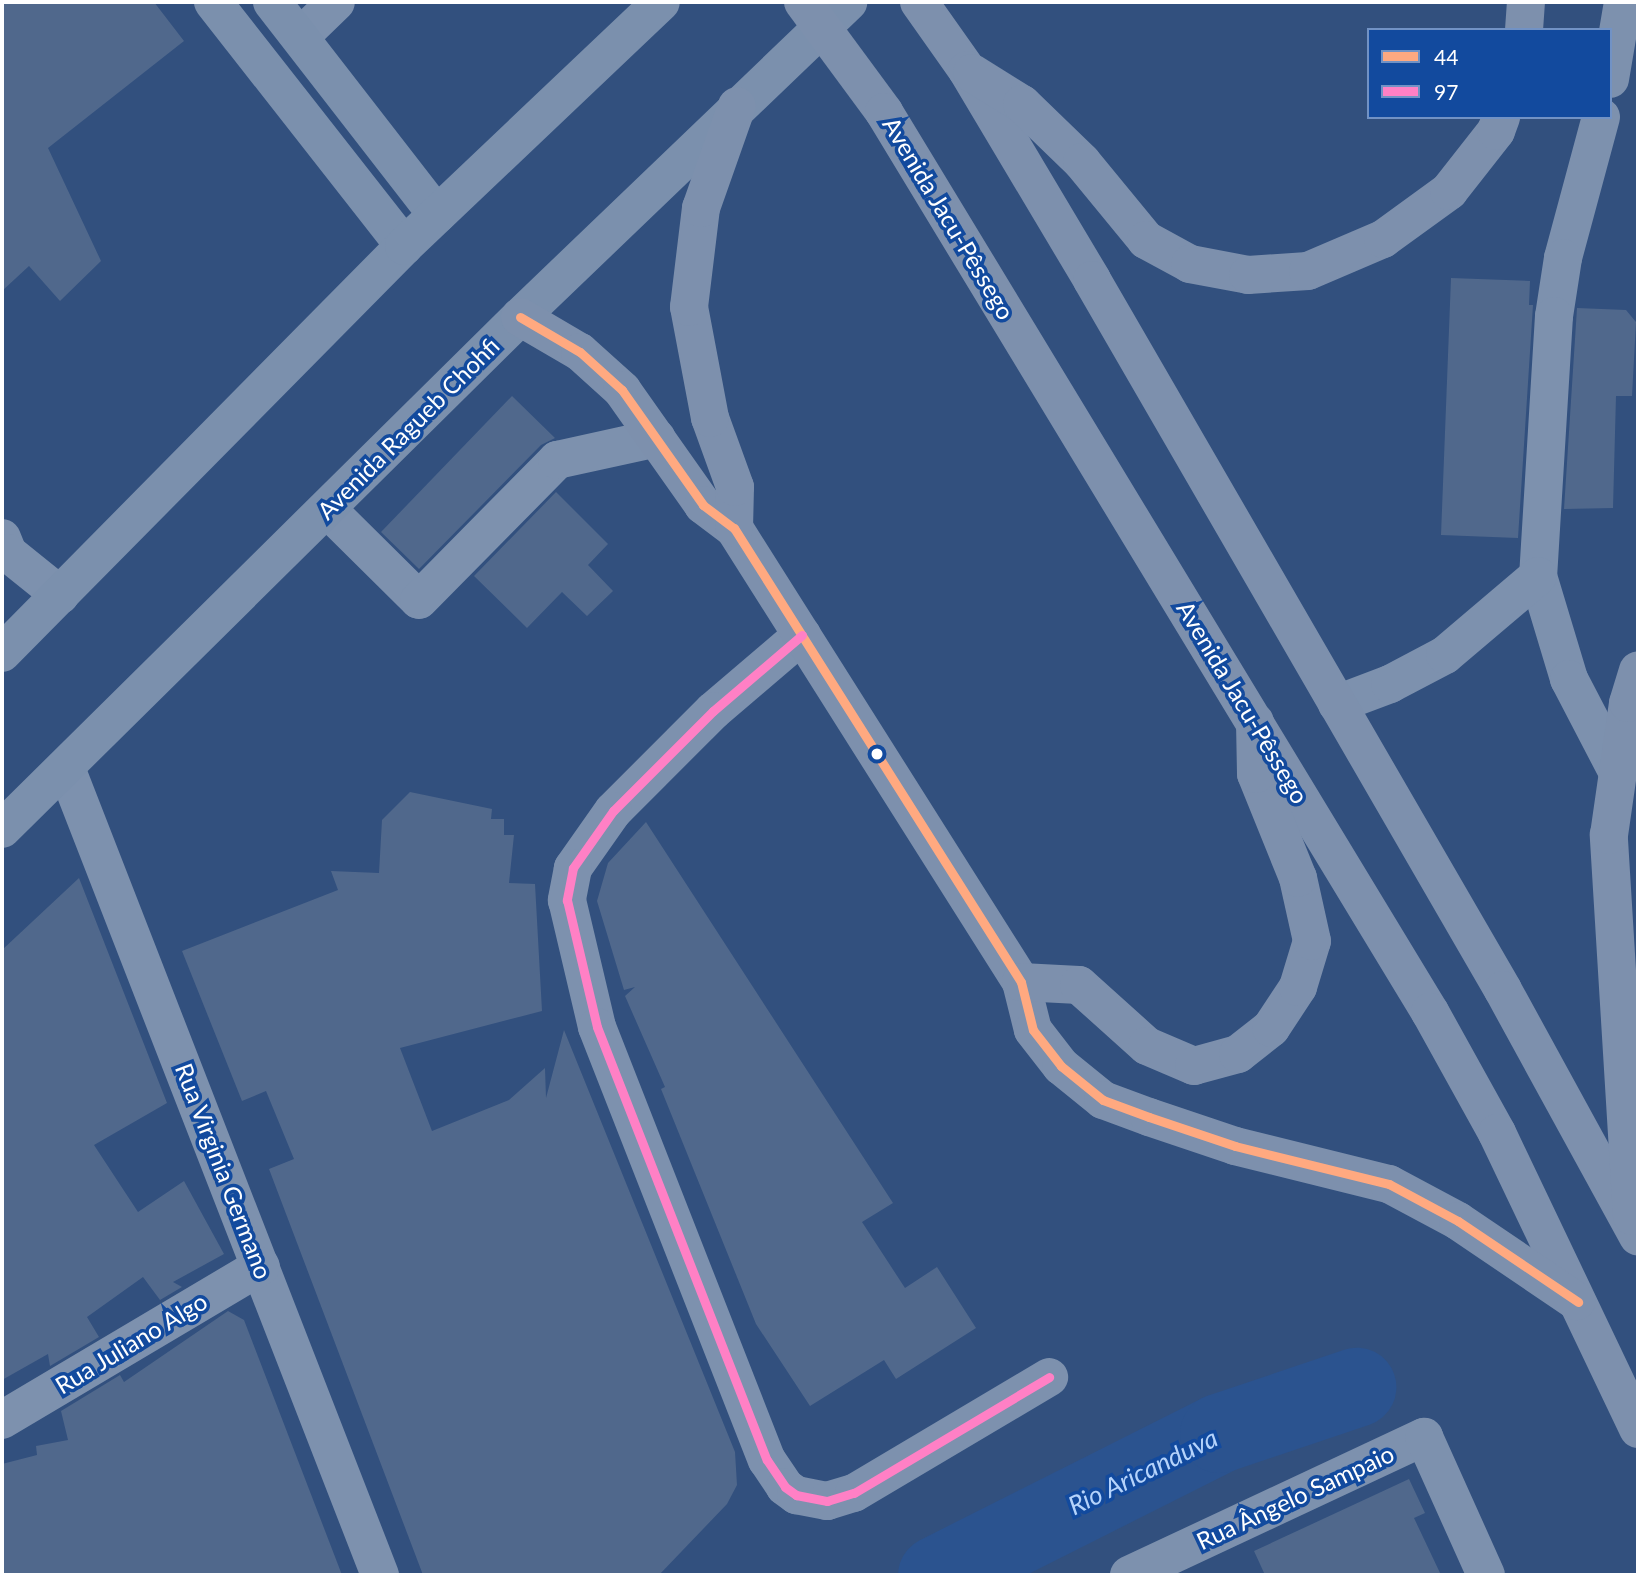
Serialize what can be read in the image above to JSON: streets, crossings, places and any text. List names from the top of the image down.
{
  "streets": {
    "highway": ["Avenida Jacu-Pêssego"],
    "main road": ["Avenida Ragueb Chohfi"],
    "street": ["Rua Virginia Germano", "Rua Juliano Algo", "Rua Ângelo Sampaio"]
  },
  "crossings": [
    ["Avenida Ragueb Chohfi", "Rua Virginia Germano"],
    ["Rua Virginia Germano", "Rua Juliano Algo"]
  ],
  "water": ["Rio Aricanduva"],
  "lines": ["transit line 44", "transit line 97"],
  "legend": ["44", "97"]
}
